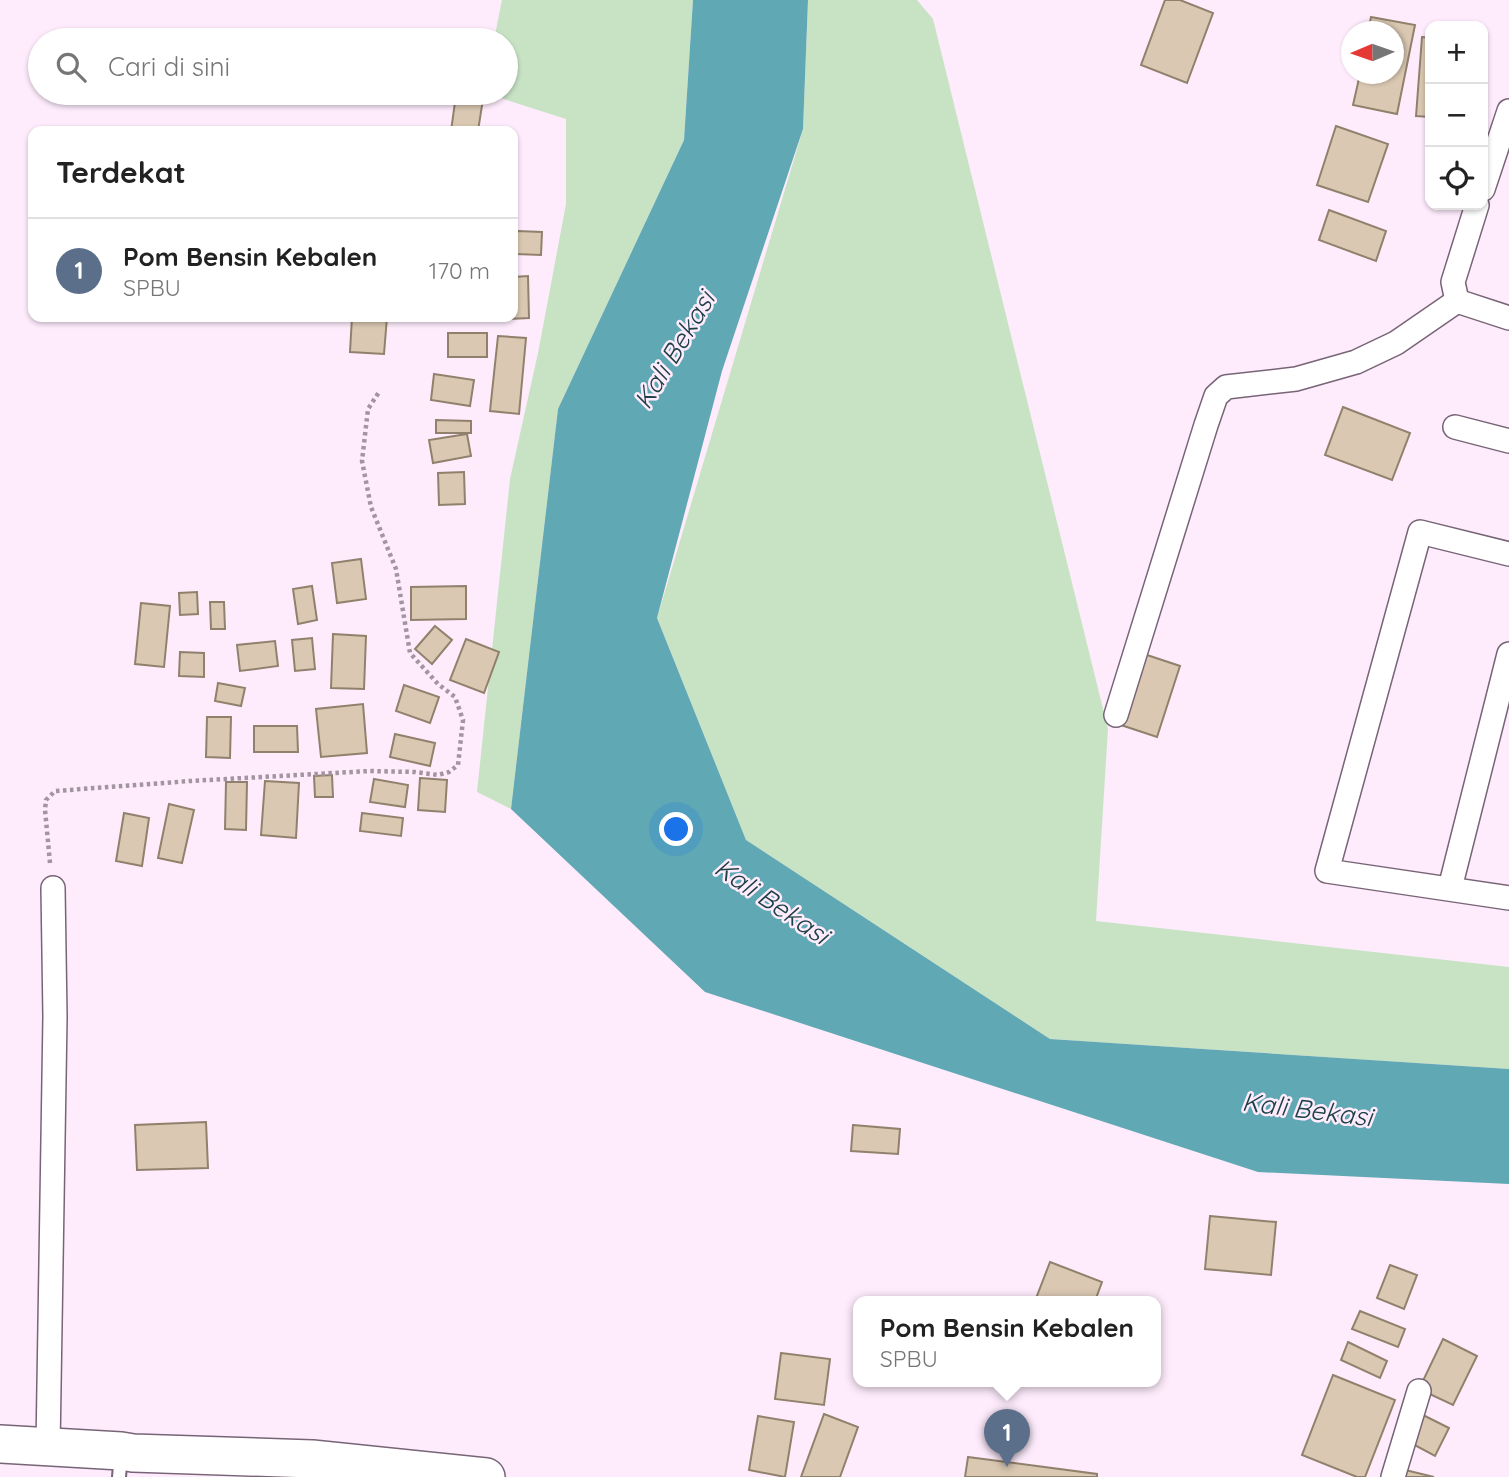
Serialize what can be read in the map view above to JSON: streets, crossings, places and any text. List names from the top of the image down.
{
  "water": ["Kali Bekasi"],
  "north": "left",
  "page": {
    "map_buttons": ["+", "−"],
    "search": "Cari di sini",
    "heading": "Terdekat",
    "list": [
      {
        "mark": "1",
        "name": "Pom Bensin Kebalen",
        "note": "SPBU",
        "value": "170 m"
      }
    ],
    "popup": ["Pom Bensin Kebalen", "SPBU"],
    "pins": "1"
  }
}
